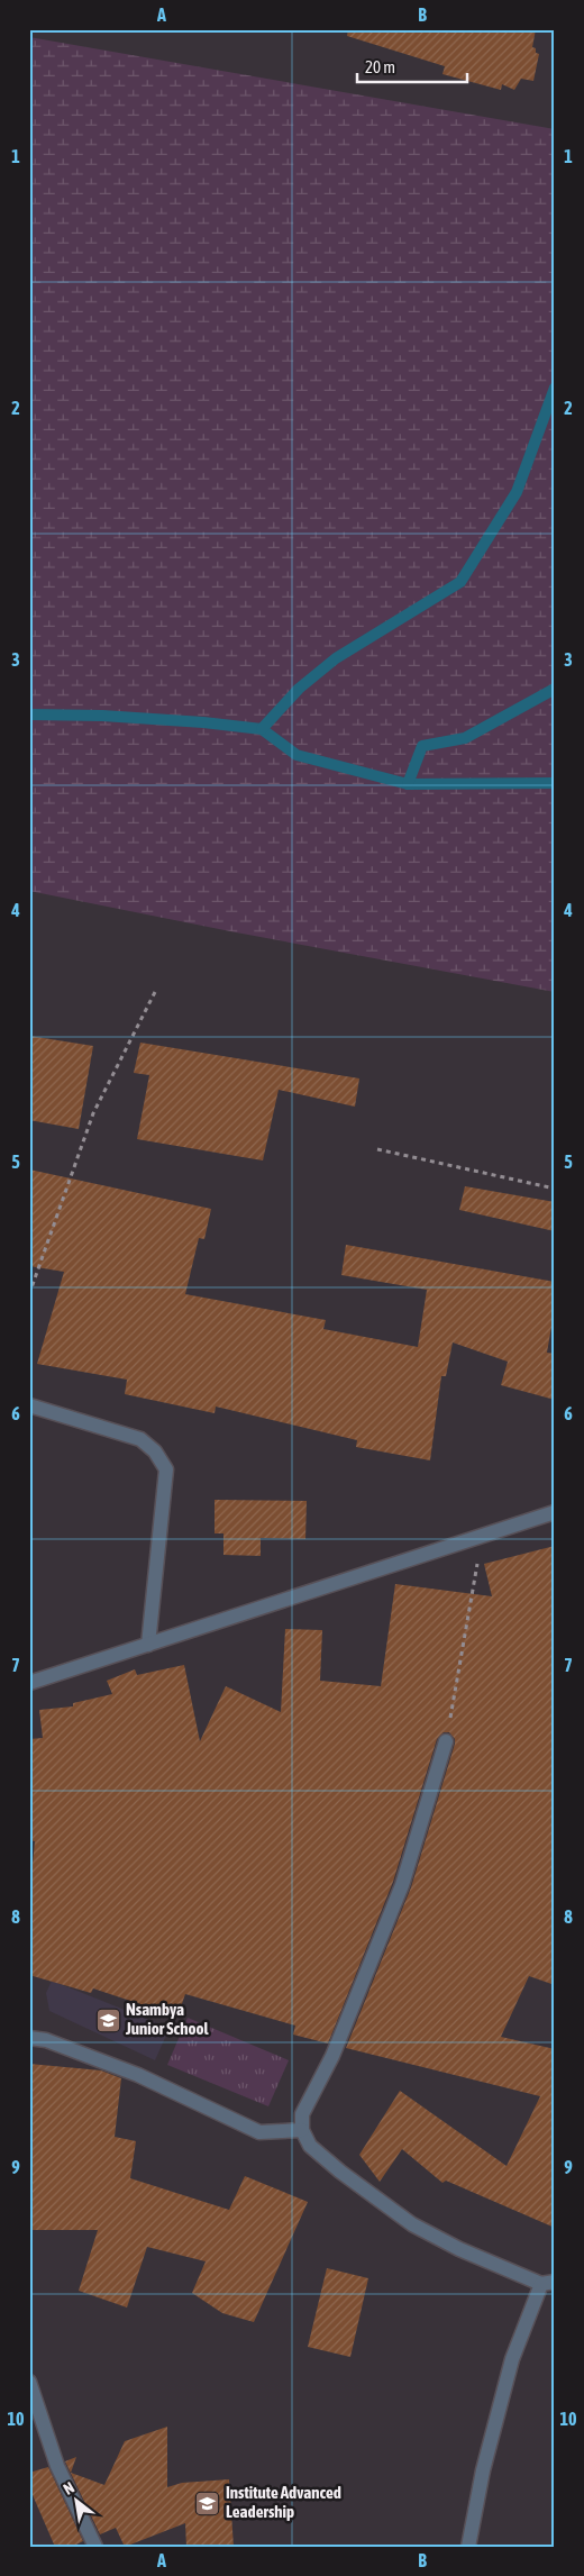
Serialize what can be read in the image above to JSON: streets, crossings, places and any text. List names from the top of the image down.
{
  "places": {
    "school or university": ["Nsambya Junior School", "Institute Advanced Leadership"]
  },
  "scale_bar": "20 m",
  "north": "top left",
  "grid": {
    "columns": ["A", "B"],
    "rows": [
      "1",
      "2",
      "3",
      "4",
      "5",
      "6",
      "7",
      "8",
      "9",
      "10"
    ]
  }
}
